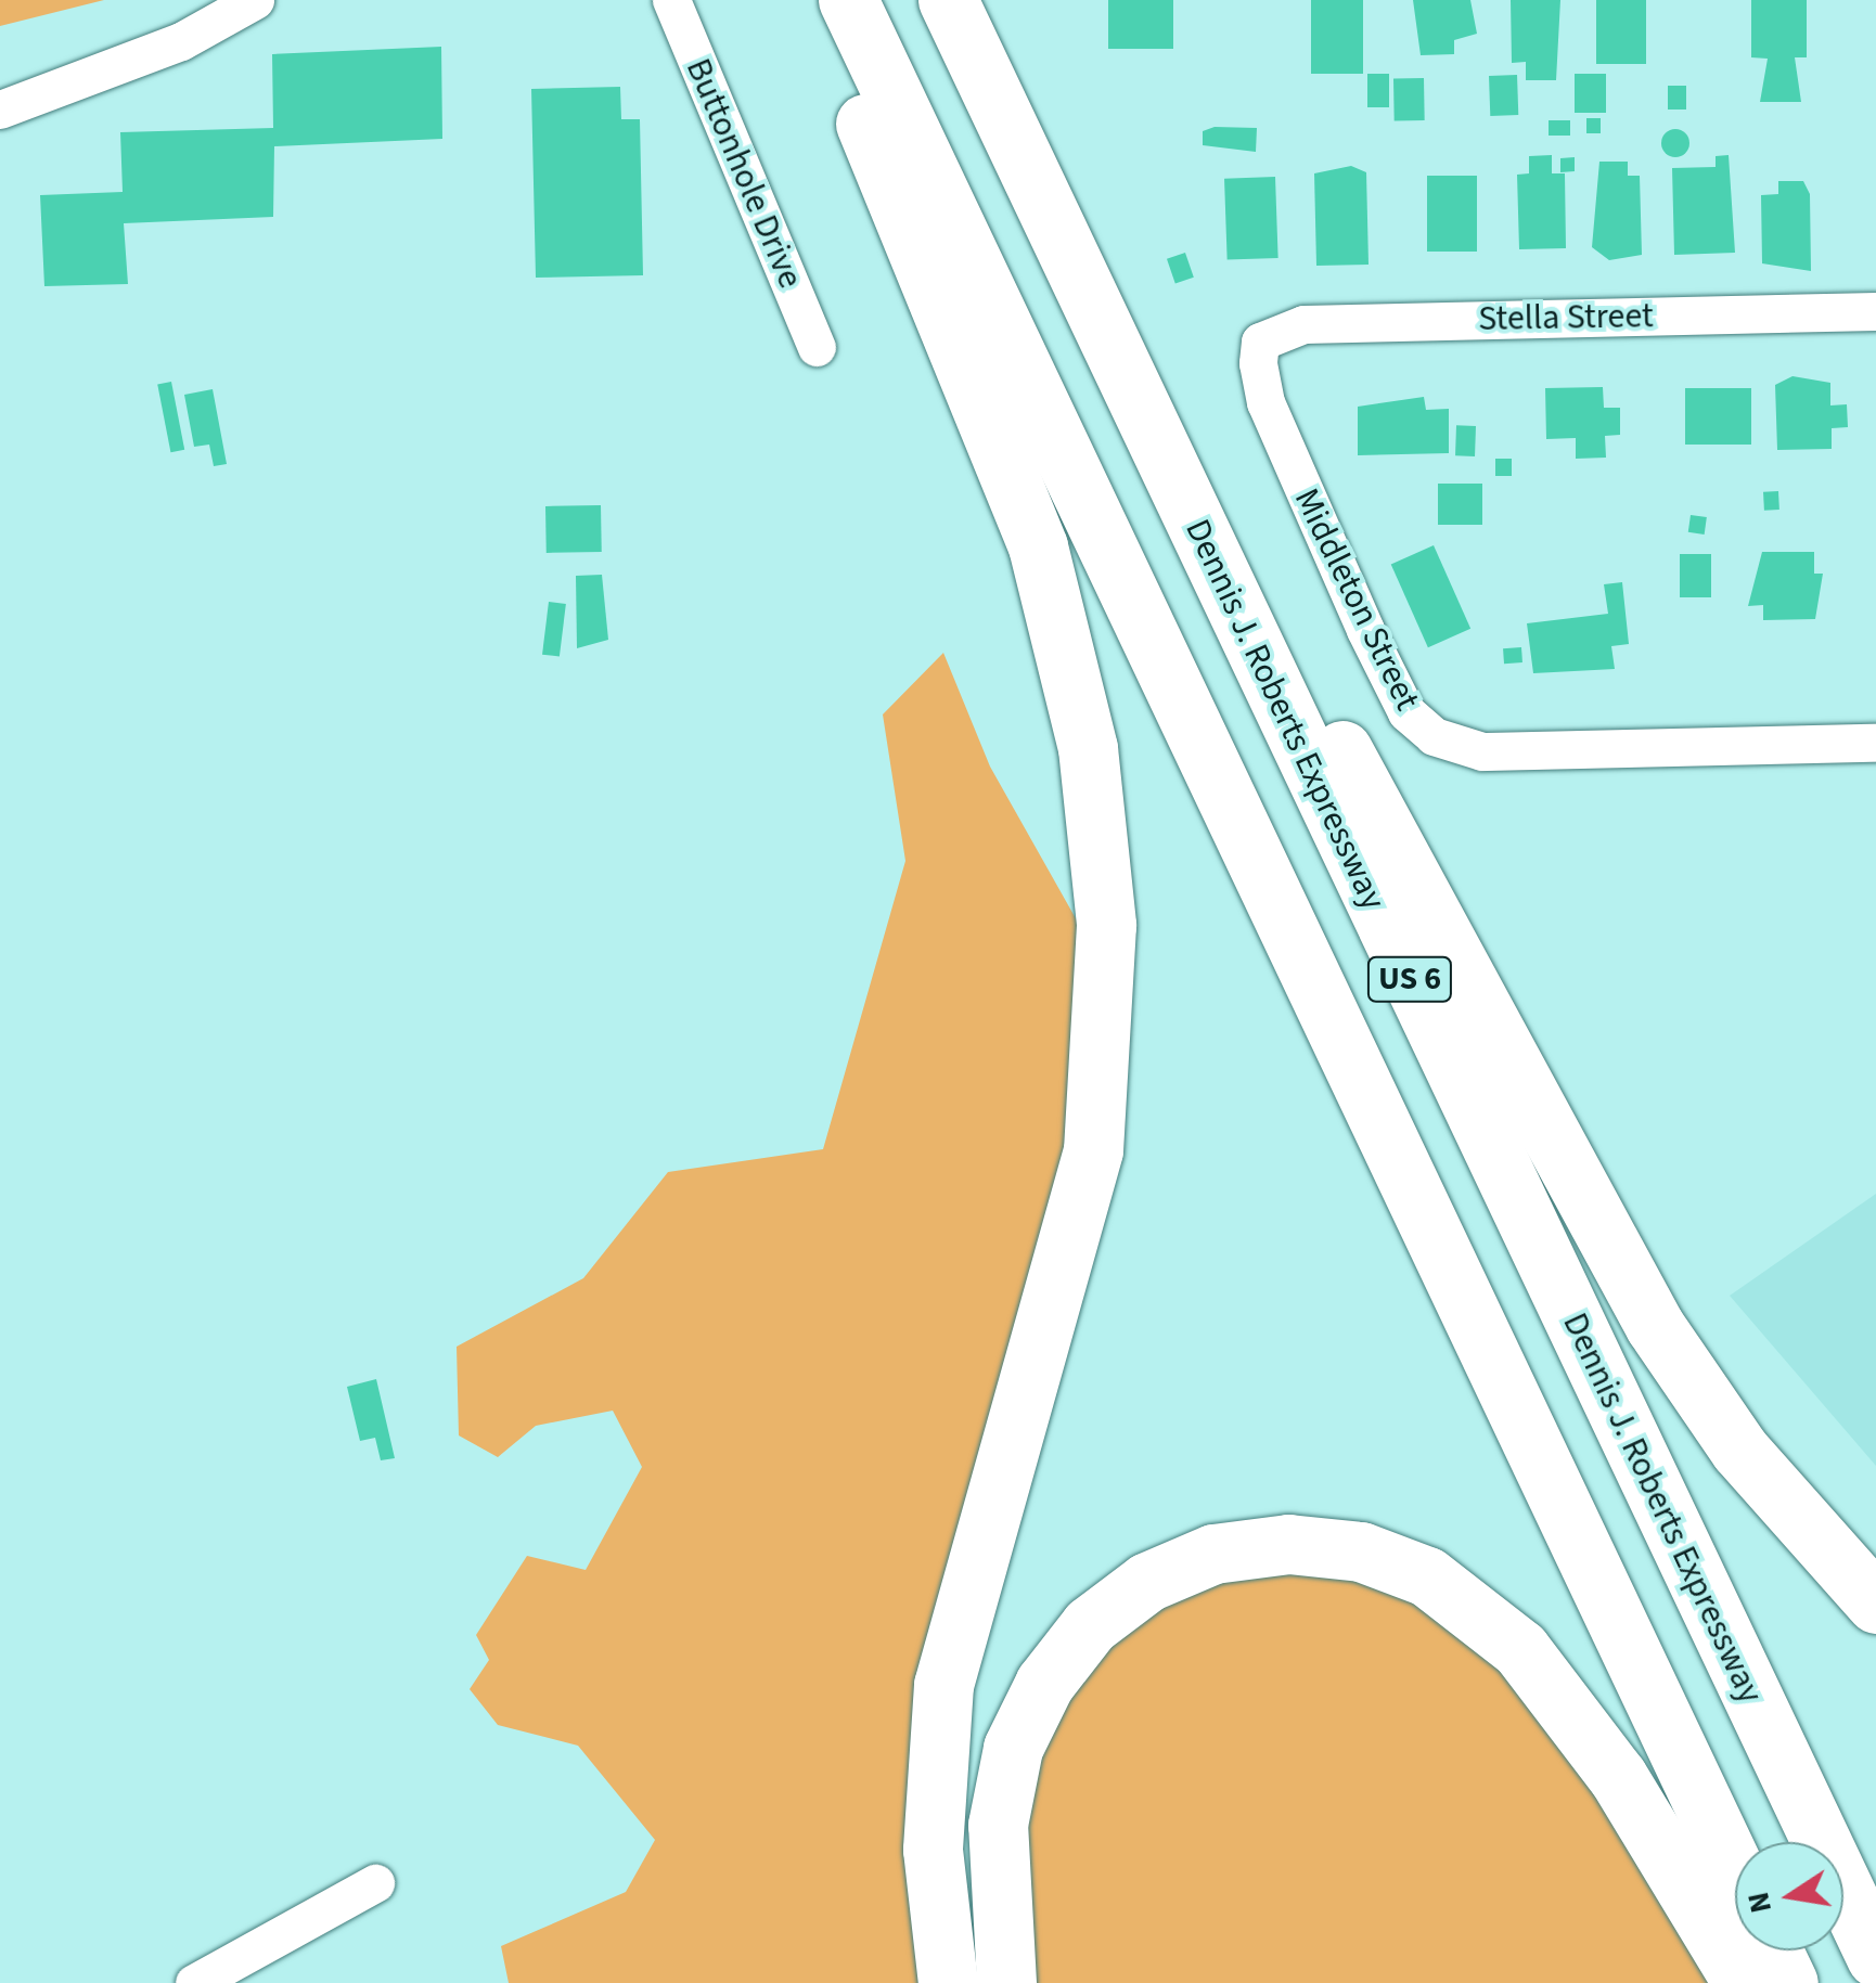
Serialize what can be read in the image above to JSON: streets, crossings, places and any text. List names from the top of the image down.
{
  "streets": {
    "highway": ["Dennis J. Roberts Expressway", "US 6"],
    "street": ["Buttonhole Drive", "Stella Street", "Middleton Street"]
  },
  "crossings": [
    ["Stella Street", "Middleton Street"]
  ],
  "north": "left"
}
